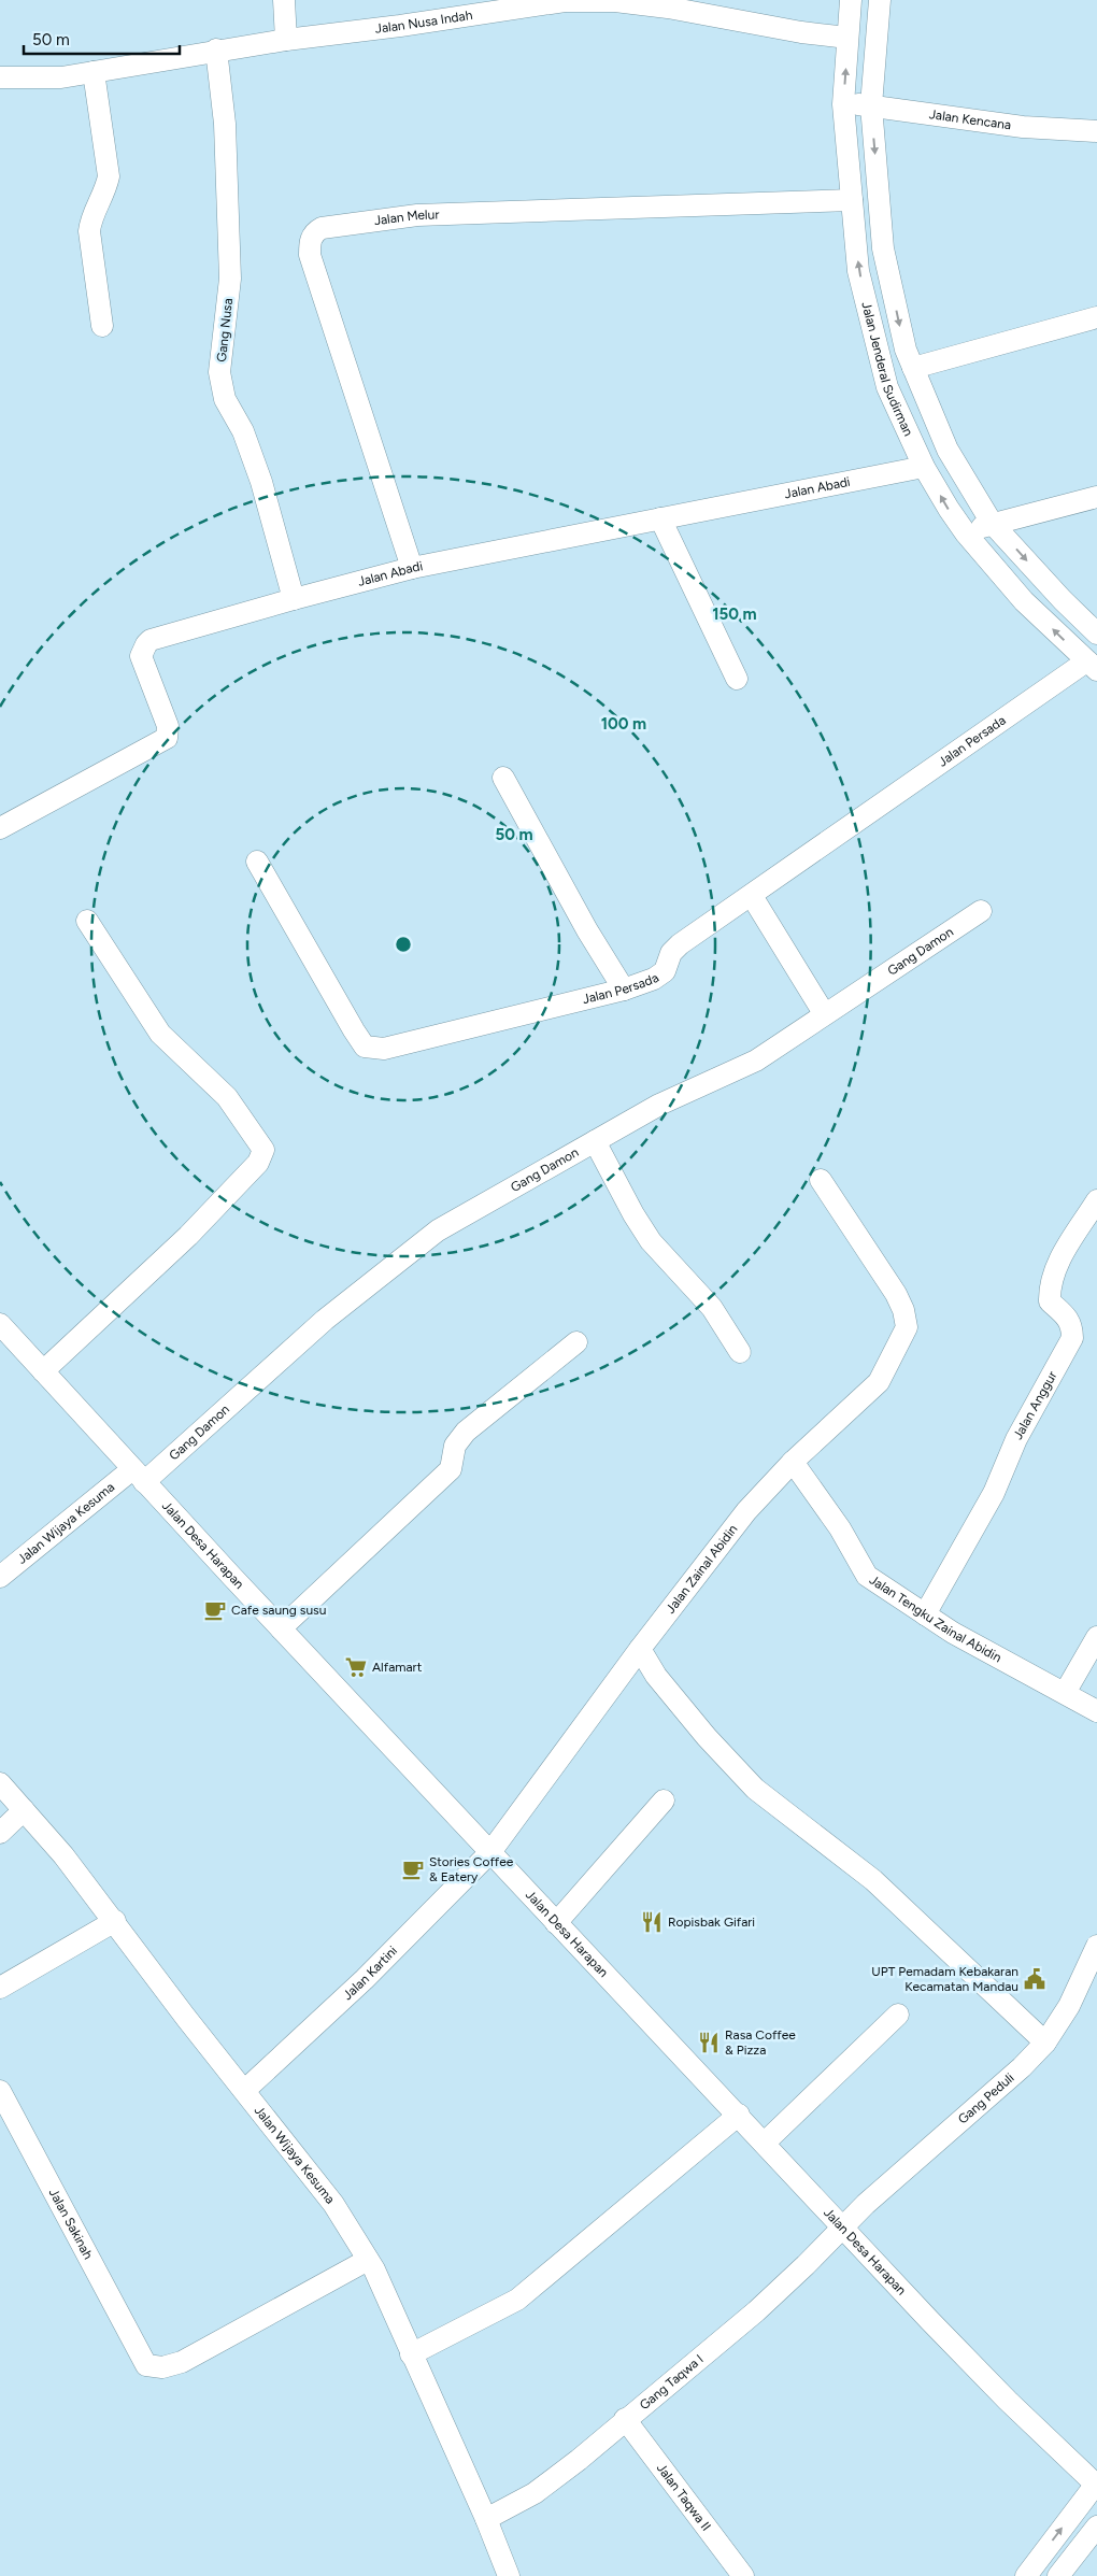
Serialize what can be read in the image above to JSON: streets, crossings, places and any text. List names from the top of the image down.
{
  "streets": {
    "street": [
      "Jalan Nusa Indah",
      "Jalan Kencana",
      "Jalan Melur",
      "Gang Nusa",
      "Jalan Jenderal Sudirman",
      "Jalan Abadi",
      "Jalan Persada",
      "Gang Damon",
      "Jalan Anggur",
      "Jalan Wijaya Kesuma",
      "Jalan Desa Harapan",
      "Jalan Zainal Abidin",
      "Jalan Tengku Zainal Abidin",
      "Jalan Kartini",
      "Gang Peduli",
      "Jalan Sakinah",
      "Gang Taqwa I",
      "Jalan Taqwa II"
    ]
  },
  "crossings": [
    ["Jalan Nusa Indah", "Gang Nusa"],
    ["Jalan Nusa Indah", "Jalan Jenderal Sudirman"],
    ["Jalan Kencana", "Jalan Jenderal Sudirman"],
    ["Jalan Melur", "Jalan Jenderal Sudirman"],
    ["Jalan Melur", "Jalan Abadi"],
    ["Gang Nusa", "Jalan Abadi"],
    ["Jalan Jenderal Sudirman", "Jalan Abadi"],
    ["Jalan Jenderal Sudirman", "Jalan Persada"],
    ["Gang Damon", "Jalan Wijaya Kesuma"],
    ["Gang Damon", "Jalan Desa Harapan"],
    ["Jalan Anggur", "Jalan Tengku Zainal Abidin"],
    ["Jalan Wijaya Kesuma", "Jalan Desa Harapan"],
    ["Jalan Wijaya Kesuma", "Jalan Kartini"],
    ["Jalan Wijaya Kesuma", "Jalan Sakinah"],
    ["Jalan Wijaya Kesuma", "Gang Taqwa I"],
    ["Jalan Desa Harapan", "Jalan Zainal Abidin"],
    ["Jalan Desa Harapan", "Jalan Kartini"],
    ["Jalan Desa Harapan", "Gang Peduli"],
    ["Jalan Desa Harapan", "Gang Taqwa I"],
    ["Jalan Zainal Abidin", "Jalan Tengku Zainal Abidin"],
    ["Jalan Zainal Abidin", "Jalan Kartini"],
    ["Gang Peduli", "Gang Taqwa I"],
    ["Gang Taqwa I", "Jalan Taqwa II"]
  ],
  "places": {
    "cafe": ["Cafe saung susu", "Stories Coffee & Eatery"],
    "supermarket": ["Alfamart"],
    "restaurant": ["Ropisbak Gifari", "Rasa Coffee & Pizza"],
    "public building": ["UPT Pemadam Kebakaran Kecamatan Mandau"]
  },
  "scale_bar": "50 m",
  "rings": ["150 m", "100 m", "50 m"]
}
